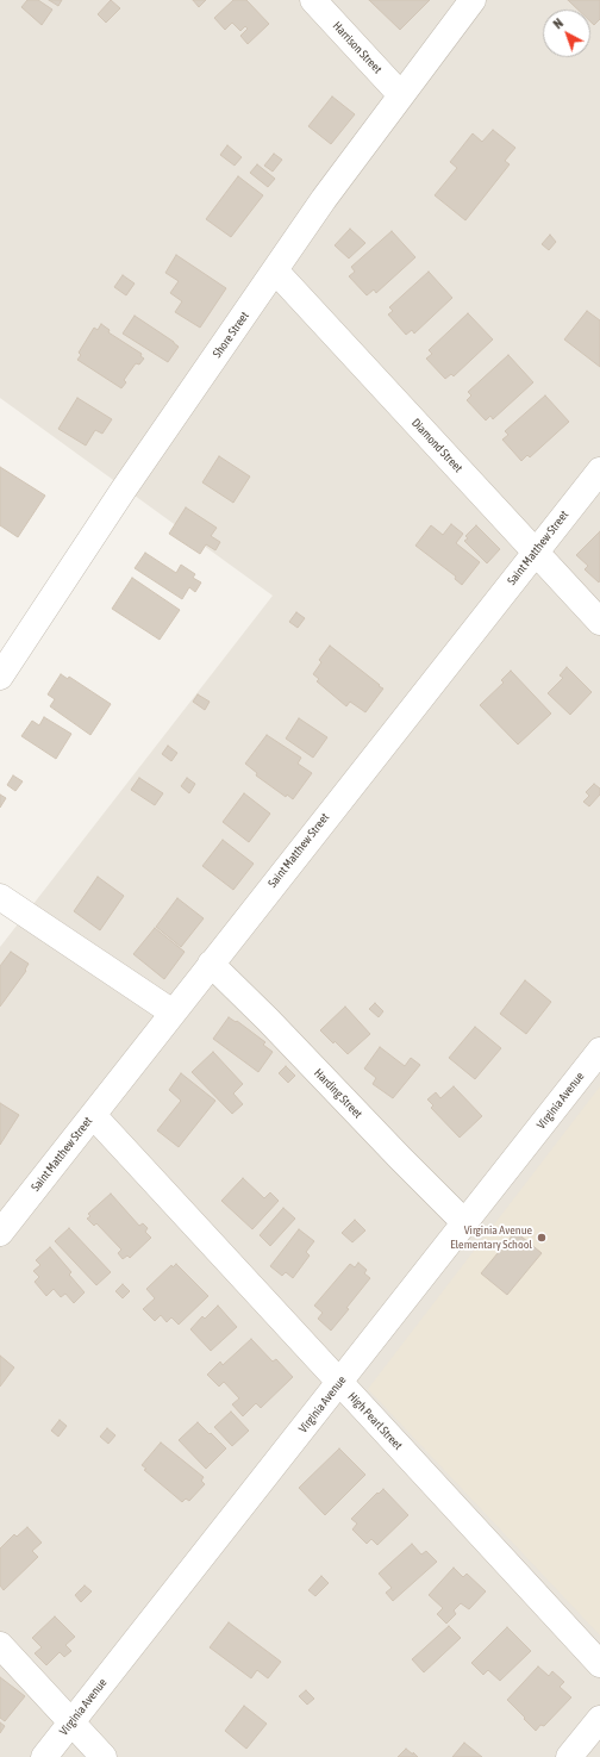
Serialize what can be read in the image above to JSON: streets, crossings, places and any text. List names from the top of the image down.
{
  "streets": {
    "street": [
      "Harrison Street",
      "Shore Street",
      "Diamond Street",
      "Saint Matthew Street",
      "Harding Street",
      "Virginia Avenue",
      "High Pearl Street"
    ]
  },
  "crossings": [
    ["Harrison Street", "Shore Street"],
    ["Shore Street", "Diamond Street"],
    ["Diamond Street", "Saint Matthew Street"],
    ["Saint Matthew Street", "Harding Street"],
    ["Saint Matthew Street", "High Pearl Street"],
    ["Harding Street", "Virginia Avenue"],
    ["Virginia Avenue", "High Pearl Street"]
  ],
  "places": ["Virginia Avenue Elementary School"],
  "north": "top left"
}
